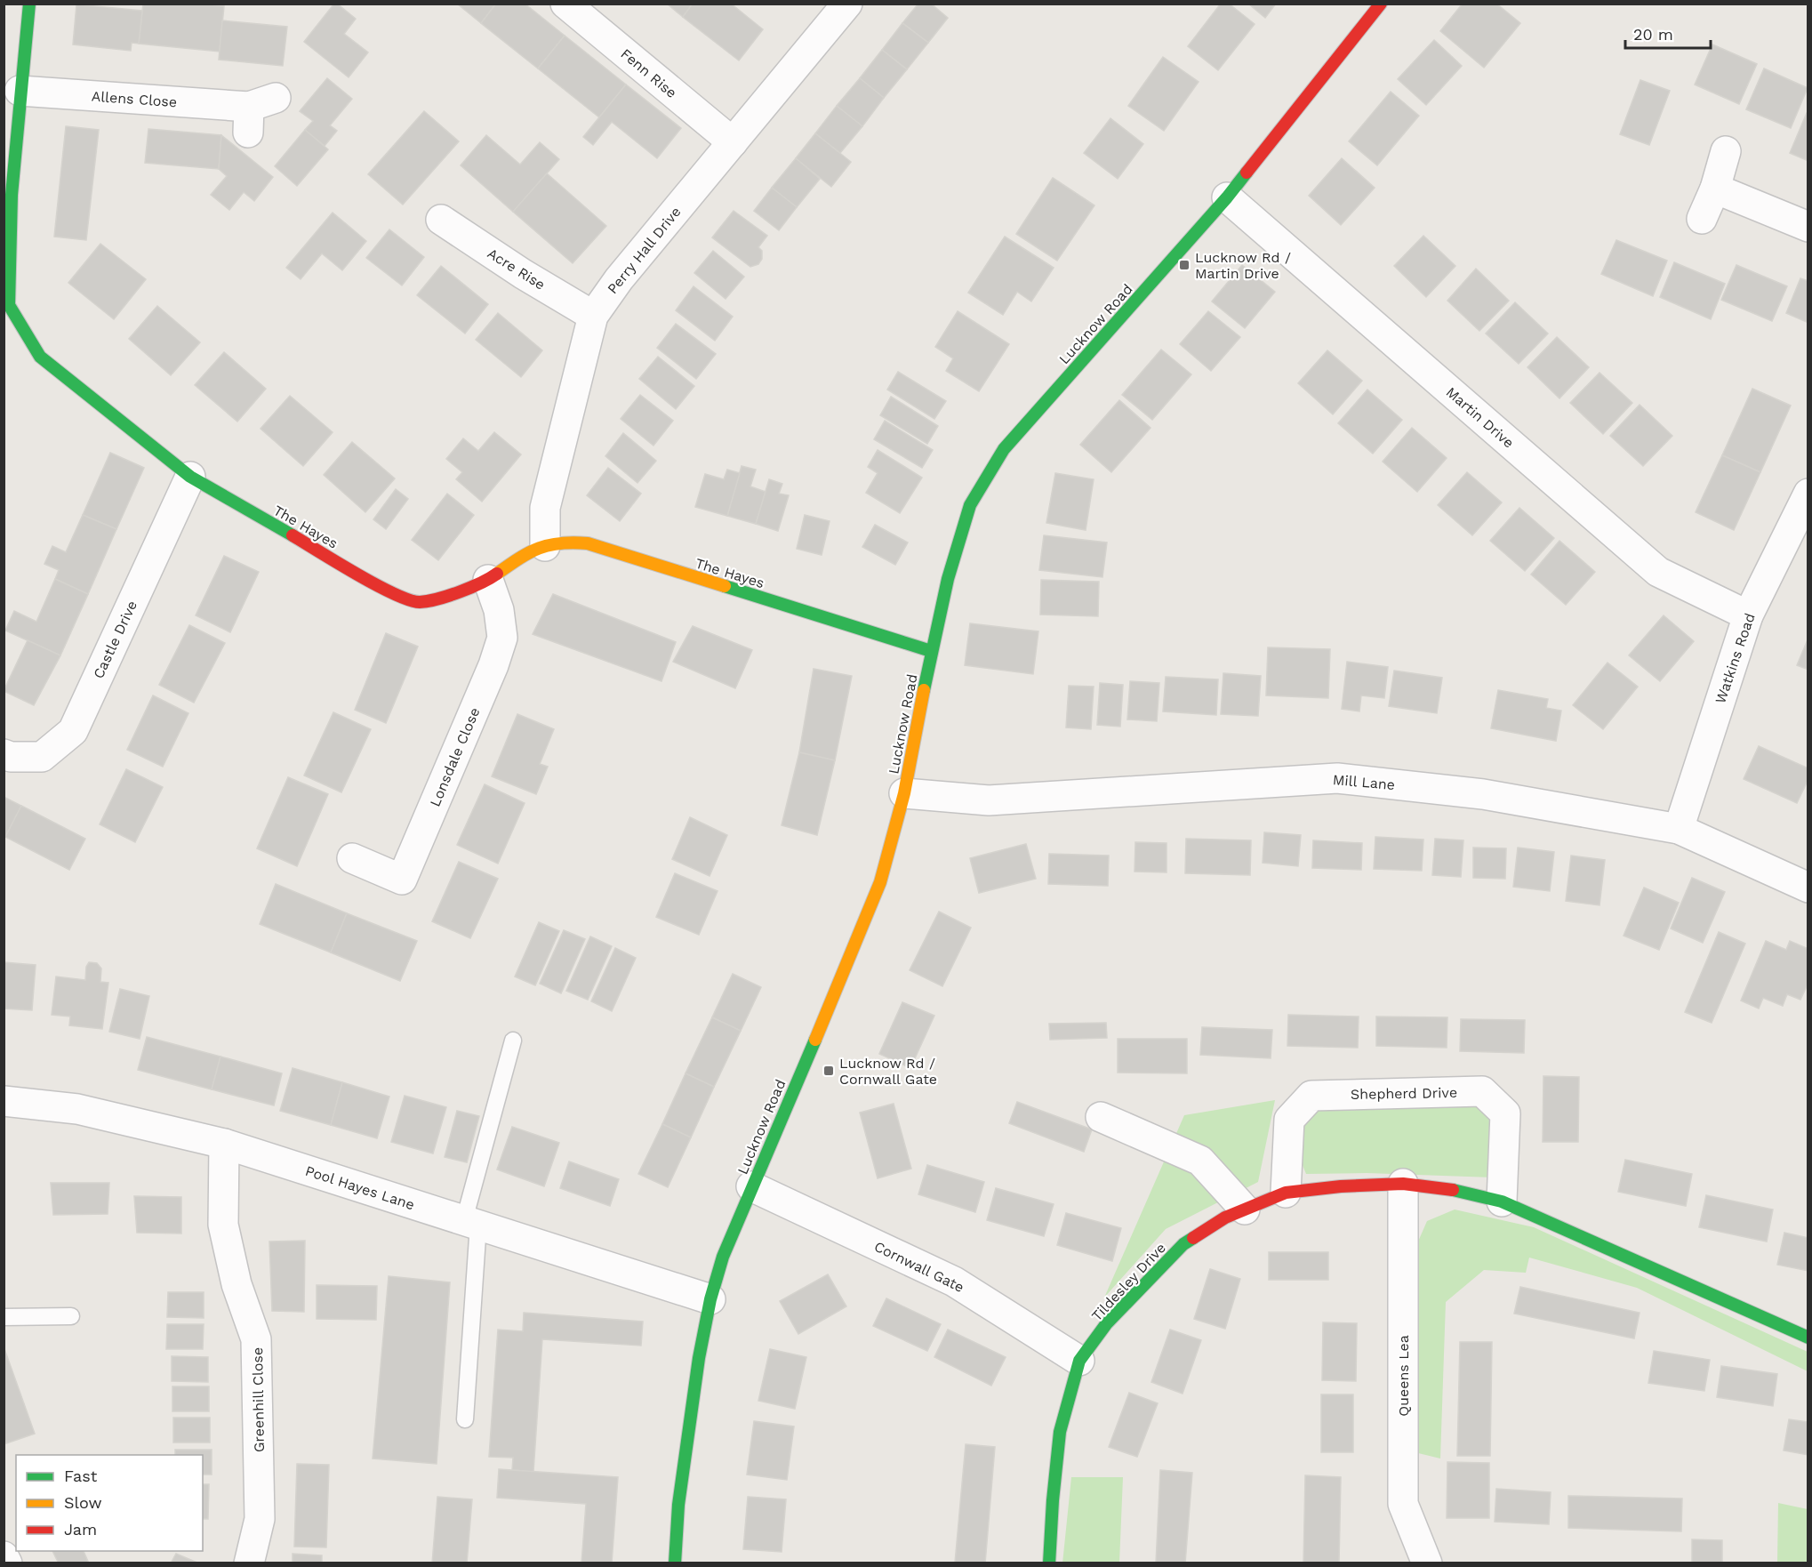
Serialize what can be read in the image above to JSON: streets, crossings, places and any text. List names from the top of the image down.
{
  "streets": {
    "street": [
      "Fenn Rise",
      "Allens Close",
      "Perry Hall Drive",
      "Acre Rise",
      "Lucknow Road",
      "Martin Drive",
      "The Hayes",
      "Castle Drive",
      "Watkins Road",
      "Lonsdale Close",
      "Mill Lane",
      "Shepherd Drive",
      "Pool Hayes Lane",
      "Cornwall Gate",
      "Tildesley Drive",
      "Queens Lea",
      "Greenhill Close"
    ]
  },
  "crossings": [
    ["Fenn Rise", "Perry Hall Drive"],
    ["Allens Close", "The Hayes"],
    ["Perry Hall Drive", "Acre Rise"],
    ["Perry Hall Drive", "The Hayes"],
    ["Lucknow Road", "Martin Drive"],
    ["Lucknow Road", "The Hayes"],
    ["Lucknow Road", "Mill Lane"],
    ["Lucknow Road", "Pool Hayes Lane"],
    ["Lucknow Road", "Cornwall Gate"],
    ["Martin Drive", "Watkins Road"],
    ["The Hayes", "Castle Drive"],
    ["The Hayes", "Lonsdale Close"],
    ["Watkins Road", "Mill Lane"],
    ["Shepherd Drive", "Tildesley Drive"],
    ["Pool Hayes Lane", "Greenhill Close"],
    ["Cornwall Gate", "Tildesley Drive"],
    ["Tildesley Drive", "Queens Lea"]
  ],
  "places": {
    "transit": ["Lucknow Rd / Martin Drive", "Lucknow Rd / Cornwall Gate"]
  },
  "legend": ["Fast", "Slow", "Jam"],
  "scale_bar": "20 m"
}
